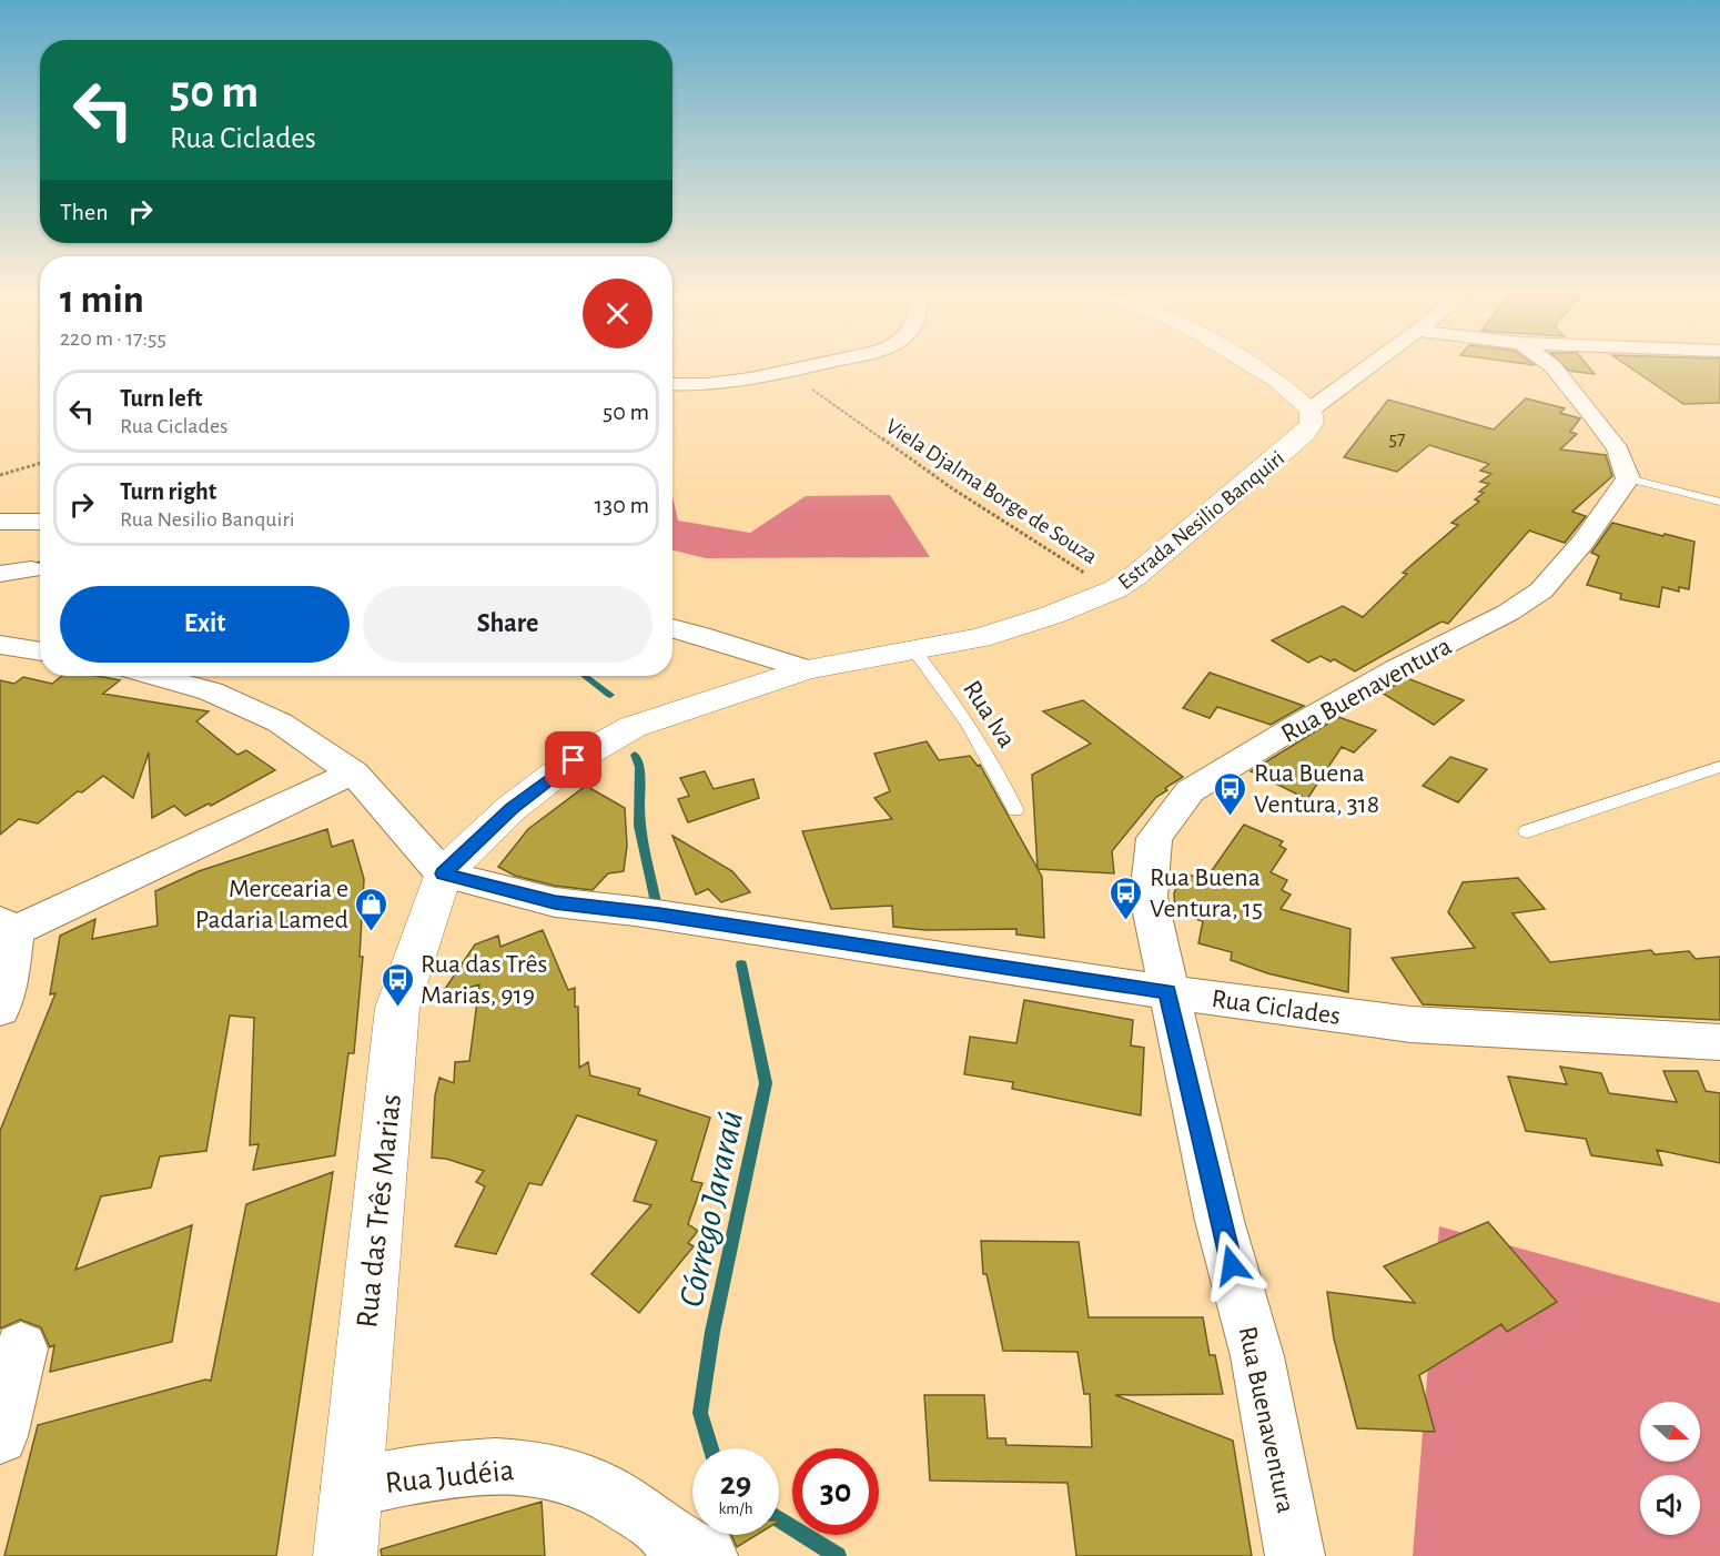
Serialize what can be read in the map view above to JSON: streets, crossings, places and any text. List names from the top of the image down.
{
  "streets": {
    "street": [
      "Estrada Nesilio Banquiri",
      "Rua Buenaventura",
      "Rua Ciclades",
      "Rua das Três Marias",
      "Rua Judéia"
    ],
    "lane": ["Rua Iva"],
    "path": ["Viela Djalma Borge de Souza"]
  },
  "crossings": [
    ["Viela Djalma Borge de Souza", "Estrada Nesilio Banquiri"],
    ["Estrada Nesilio Banquiri", "Rua Iva"],
    ["Estrada Nesilio Banquiri", "Rua Ciclades"],
    ["Estrada Nesilio Banquiri", "Rua das Três Marias"],
    ["Rua Buenaventura", "Rua Ciclades"],
    ["Rua Ciclades", "Rua das Três Marias"],
    ["Rua das Três Marias", "Rua Judéia"]
  ],
  "water": ["Córrego Jararaú"],
  "places": {
    "bus stop": ["Rua Buena Ventura, 318", "Rua Buena Ventura, 15", "Rua das Três Marias, 919"],
    "shop": ["Mercearia e Padaria Lamed"]
  },
  "house_numbers": ["57"],
  "north": "right",
  "page": {
    "turn": ["50 m", "Rua Ciclades"],
    "then": "Then",
    "heading": ["1 min", "220 m · 17:55"],
    "list": [
      {
        "name": "Turn left",
        "note": "Rua Ciclades",
        "value": "50 m"
      },
      {
        "name": "Turn right",
        "note": "Rua Nesilio Banquiri",
        "value": "130 m"
      }
    ],
    "buttons": ["Exit", "Share"],
    "speed": "29 km/h",
    "limit": "30"
  }
}
